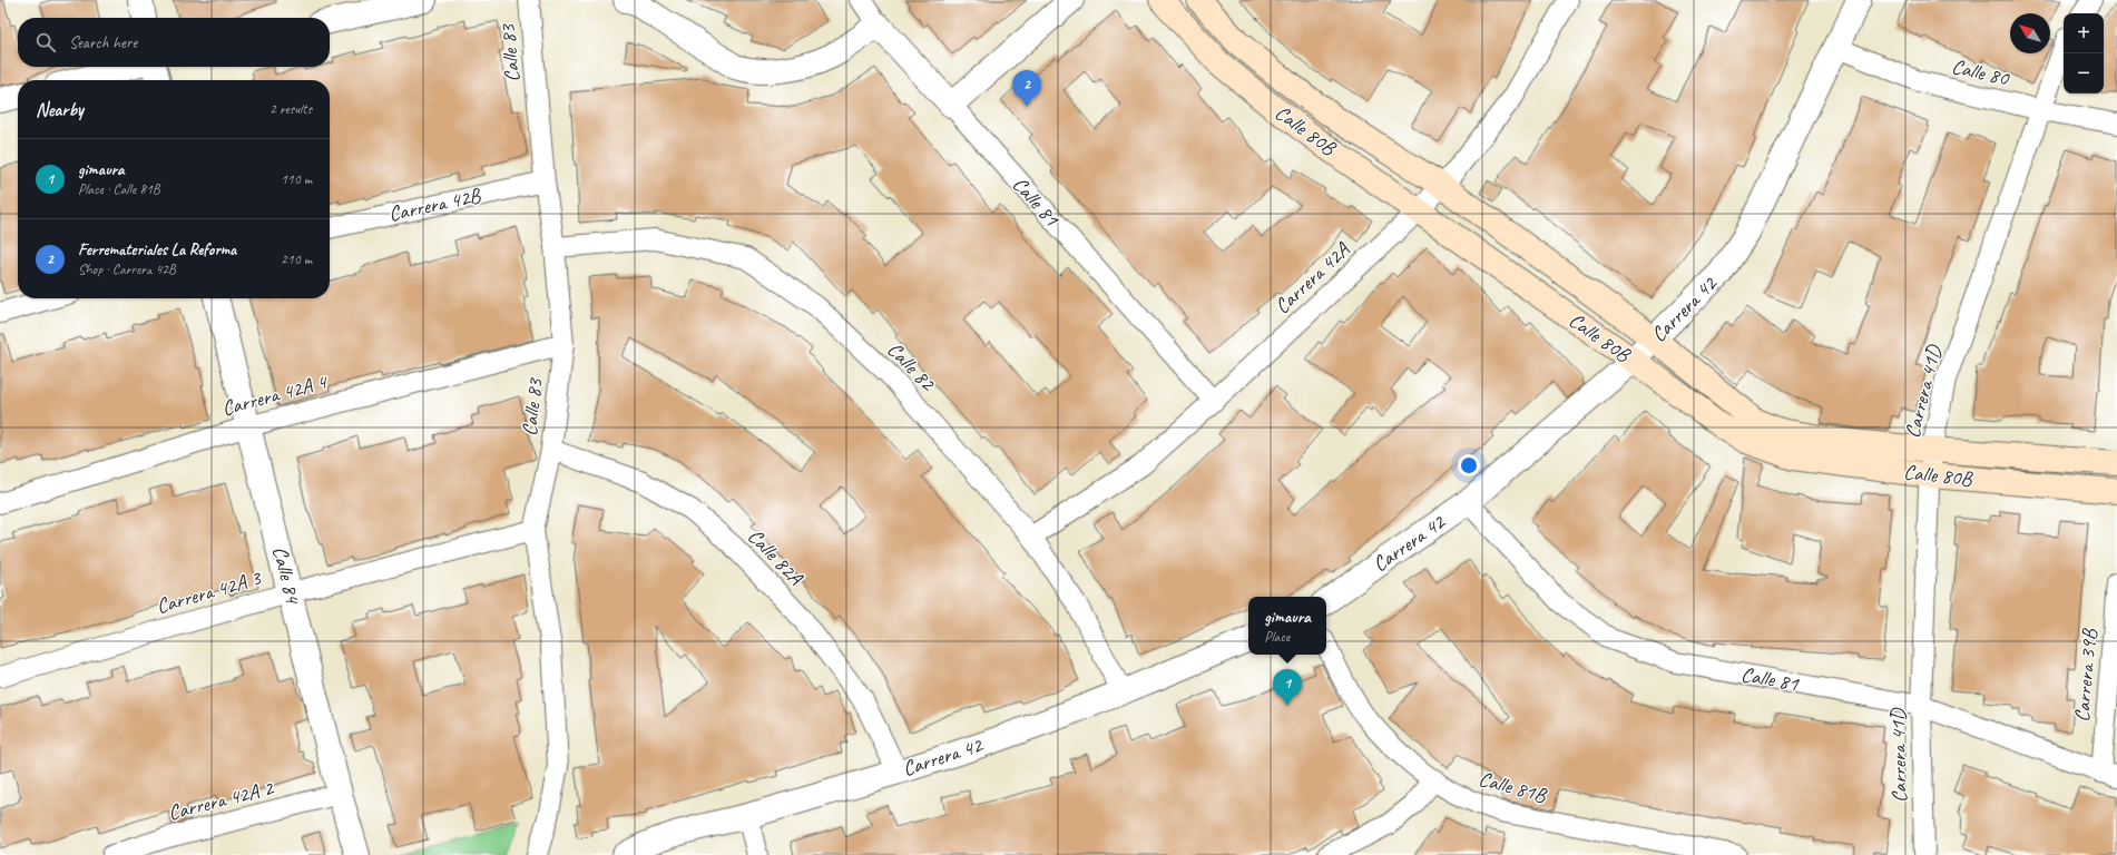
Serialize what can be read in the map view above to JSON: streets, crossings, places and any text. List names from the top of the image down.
{
  "streets": {
    "main road": ["Calle 80B"],
    "street": [
      "Calle 83",
      "Calle 80",
      "Calle 81",
      "Carrera 42B",
      "Carrera 42A",
      "Carrera 42",
      "Calle 82",
      "Carrera 41D",
      "Carrera 42A 4",
      "Calle 82A",
      "Calle 84",
      "Carrera 42A 3",
      "Carrera 39B",
      "Calle 81B",
      "Carrera 42A 2"
    ]
  },
  "crossings": [
    ["Calle 83", "Carrera 42B"],
    ["Calle 83", "Calle 82"],
    ["Calle 83", "Carrera 42A 4"],
    ["Calle 83", "Calle 82A"],
    ["Calle 83", "Carrera 42A 3"],
    ["Calle 80", "Carrera 42"],
    ["Calle 80", "Carrera 41D"],
    ["Calle 80B", "Carrera 42A"],
    ["Calle 80B", "Carrera 42"],
    ["Calle 80B", "Carrera 41D"],
    ["Calle 81", "Carrera 42A"],
    ["Calle 81", "Carrera 42"],
    ["Calle 81", "Carrera 41D"],
    ["Calle 81", "Carrera 39B"],
    ["Carrera 42A", "Calle 82"],
    ["Carrera 42", "Calle 82"],
    ["Carrera 42", "Calle 82A"],
    ["Carrera 42A 4", "Calle 84"],
    ["Calle 84", "Carrera 42A 3"],
    ["Calle 84", "Carrera 42A 2"]
  ],
  "north": "top left",
  "page": {
    "map_buttons": ["+", "−"],
    "search": "Search here",
    "pins": ["2", "1"],
    "heading": ["Nearby", "2 results"],
    "list": [
      {
        "mark": "1",
        "name": "gimaura",
        "note": "Place · Calle 81B",
        "value": "110 m"
      },
      {
        "mark": "2",
        "name": "Ferremateriales La Reforma",
        "note": "Shop · Carrera 42B",
        "value": "210 m"
      }
    ],
    "popup": ["gimaura", "Place"]
  }
}
